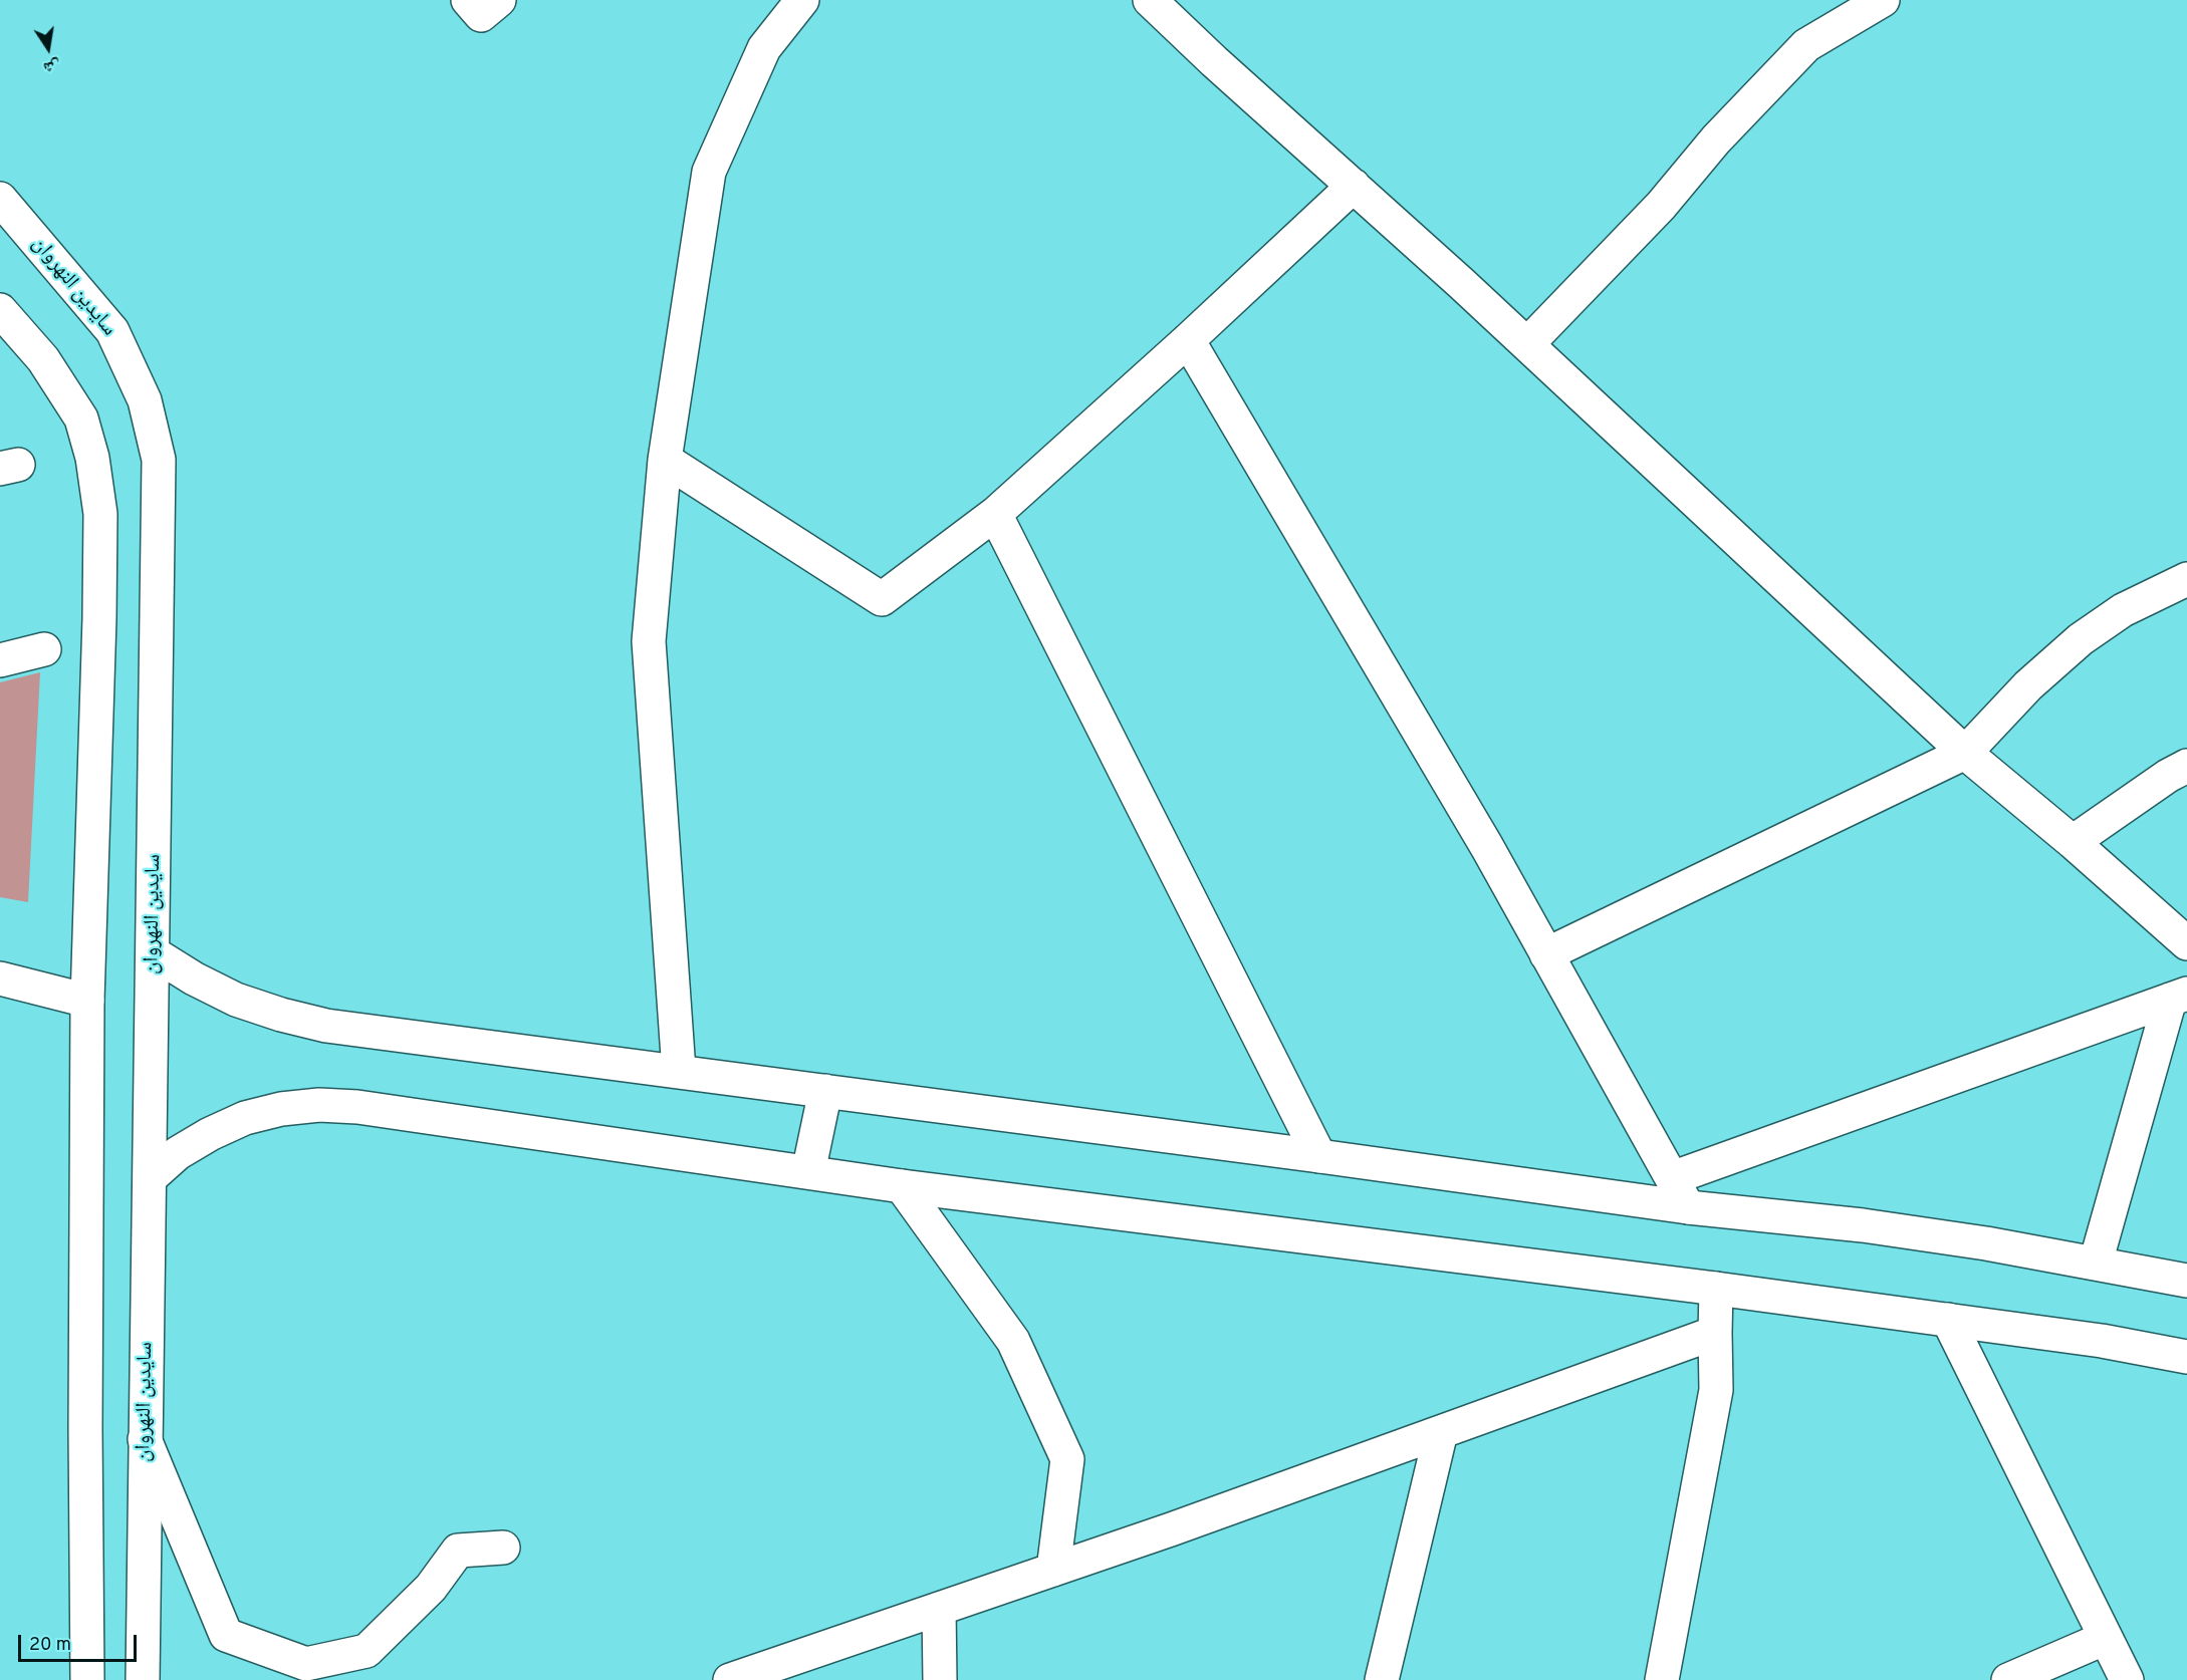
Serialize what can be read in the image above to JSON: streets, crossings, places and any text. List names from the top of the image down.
{
  "streets": {
    "street": ["سايدين النهروان"]
  },
  "scale_bar": "20 m",
  "north": "bottom"
}
